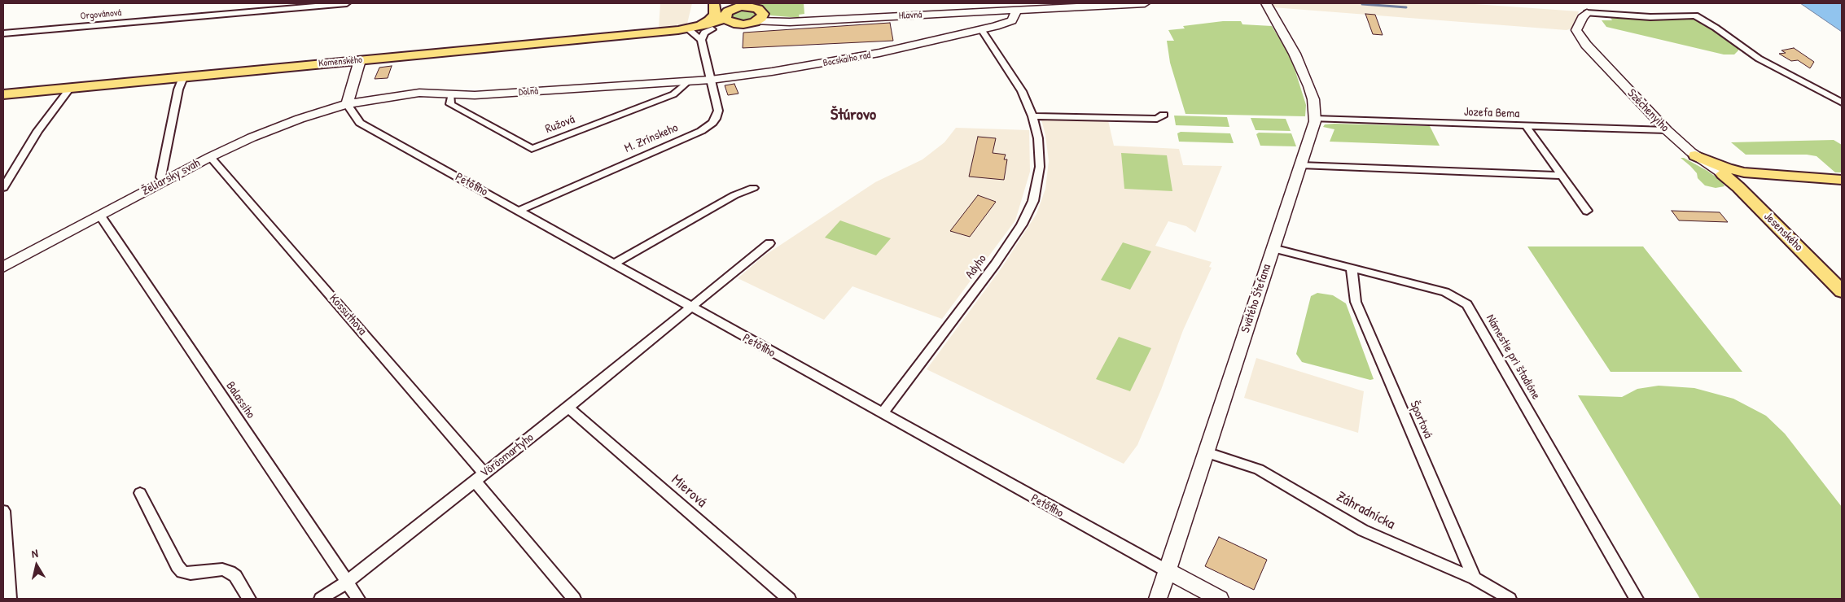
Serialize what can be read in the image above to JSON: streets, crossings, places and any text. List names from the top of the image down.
{
  "streets": {
    "main road": ["Komenského", "Jesenského"],
    "street": [
      "Orgovánová",
      "Hlavná",
      "Bocskaiho rad",
      "Dolná",
      "Széchenyiho",
      "Jozefa Bema",
      "Ružová",
      "M. Zrínskeho",
      "Želiarsky svah",
      "Petőfiho",
      "Adyho",
      "Svätého Štefana",
      "Kossuthova",
      "Námestie pri štadióne",
      "Balassiho",
      "Športová",
      "Vörösmartyho",
      "Mierová",
      "Záhradnícka"
    ]
  },
  "crossings": [
    ["Bocskaiho rad", "Dolná"],
    ["Bocskaiho rad", "M. Zrínskeho"],
    ["Bocskaiho rad", "Adyho"],
    ["Dolná", "Ružová"],
    ["Dolná", "M. Zrínskeho"],
    ["Dolná", "Želiarsky svah"],
    ["Dolná", "Petőfiho"],
    ["Széchenyiho", "Jozefa Bema"],
    ["Széchenyiho", "Jesenského"],
    ["Jozefa Bema", "Svätého Štefana"],
    ["M. Zrínskeho", "Petőfiho"],
    ["Želiarsky svah", "Petőfiho"],
    ["Želiarsky svah", "Kossuthova"],
    ["Želiarsky svah", "Balassiho"],
    ["Petőfiho", "Adyho"],
    ["Petőfiho", "Svätého Štefana"],
    ["Petőfiho", "Vörösmartyho"],
    ["Svätého Štefana", "Námestie pri štadióne"],
    ["Svätého Štefana", "Záhradnícka"],
    ["Kossuthova", "Vörösmartyho"],
    ["Námestie pri štadióne", "Športová"],
    ["Balassiho", "Vörösmartyho"],
    ["Športová", "Záhradnícka"],
    ["Vörösmartyho", "Mierová"]
  ],
  "districts": ["Štúrovo"],
  "north": "top"
}
